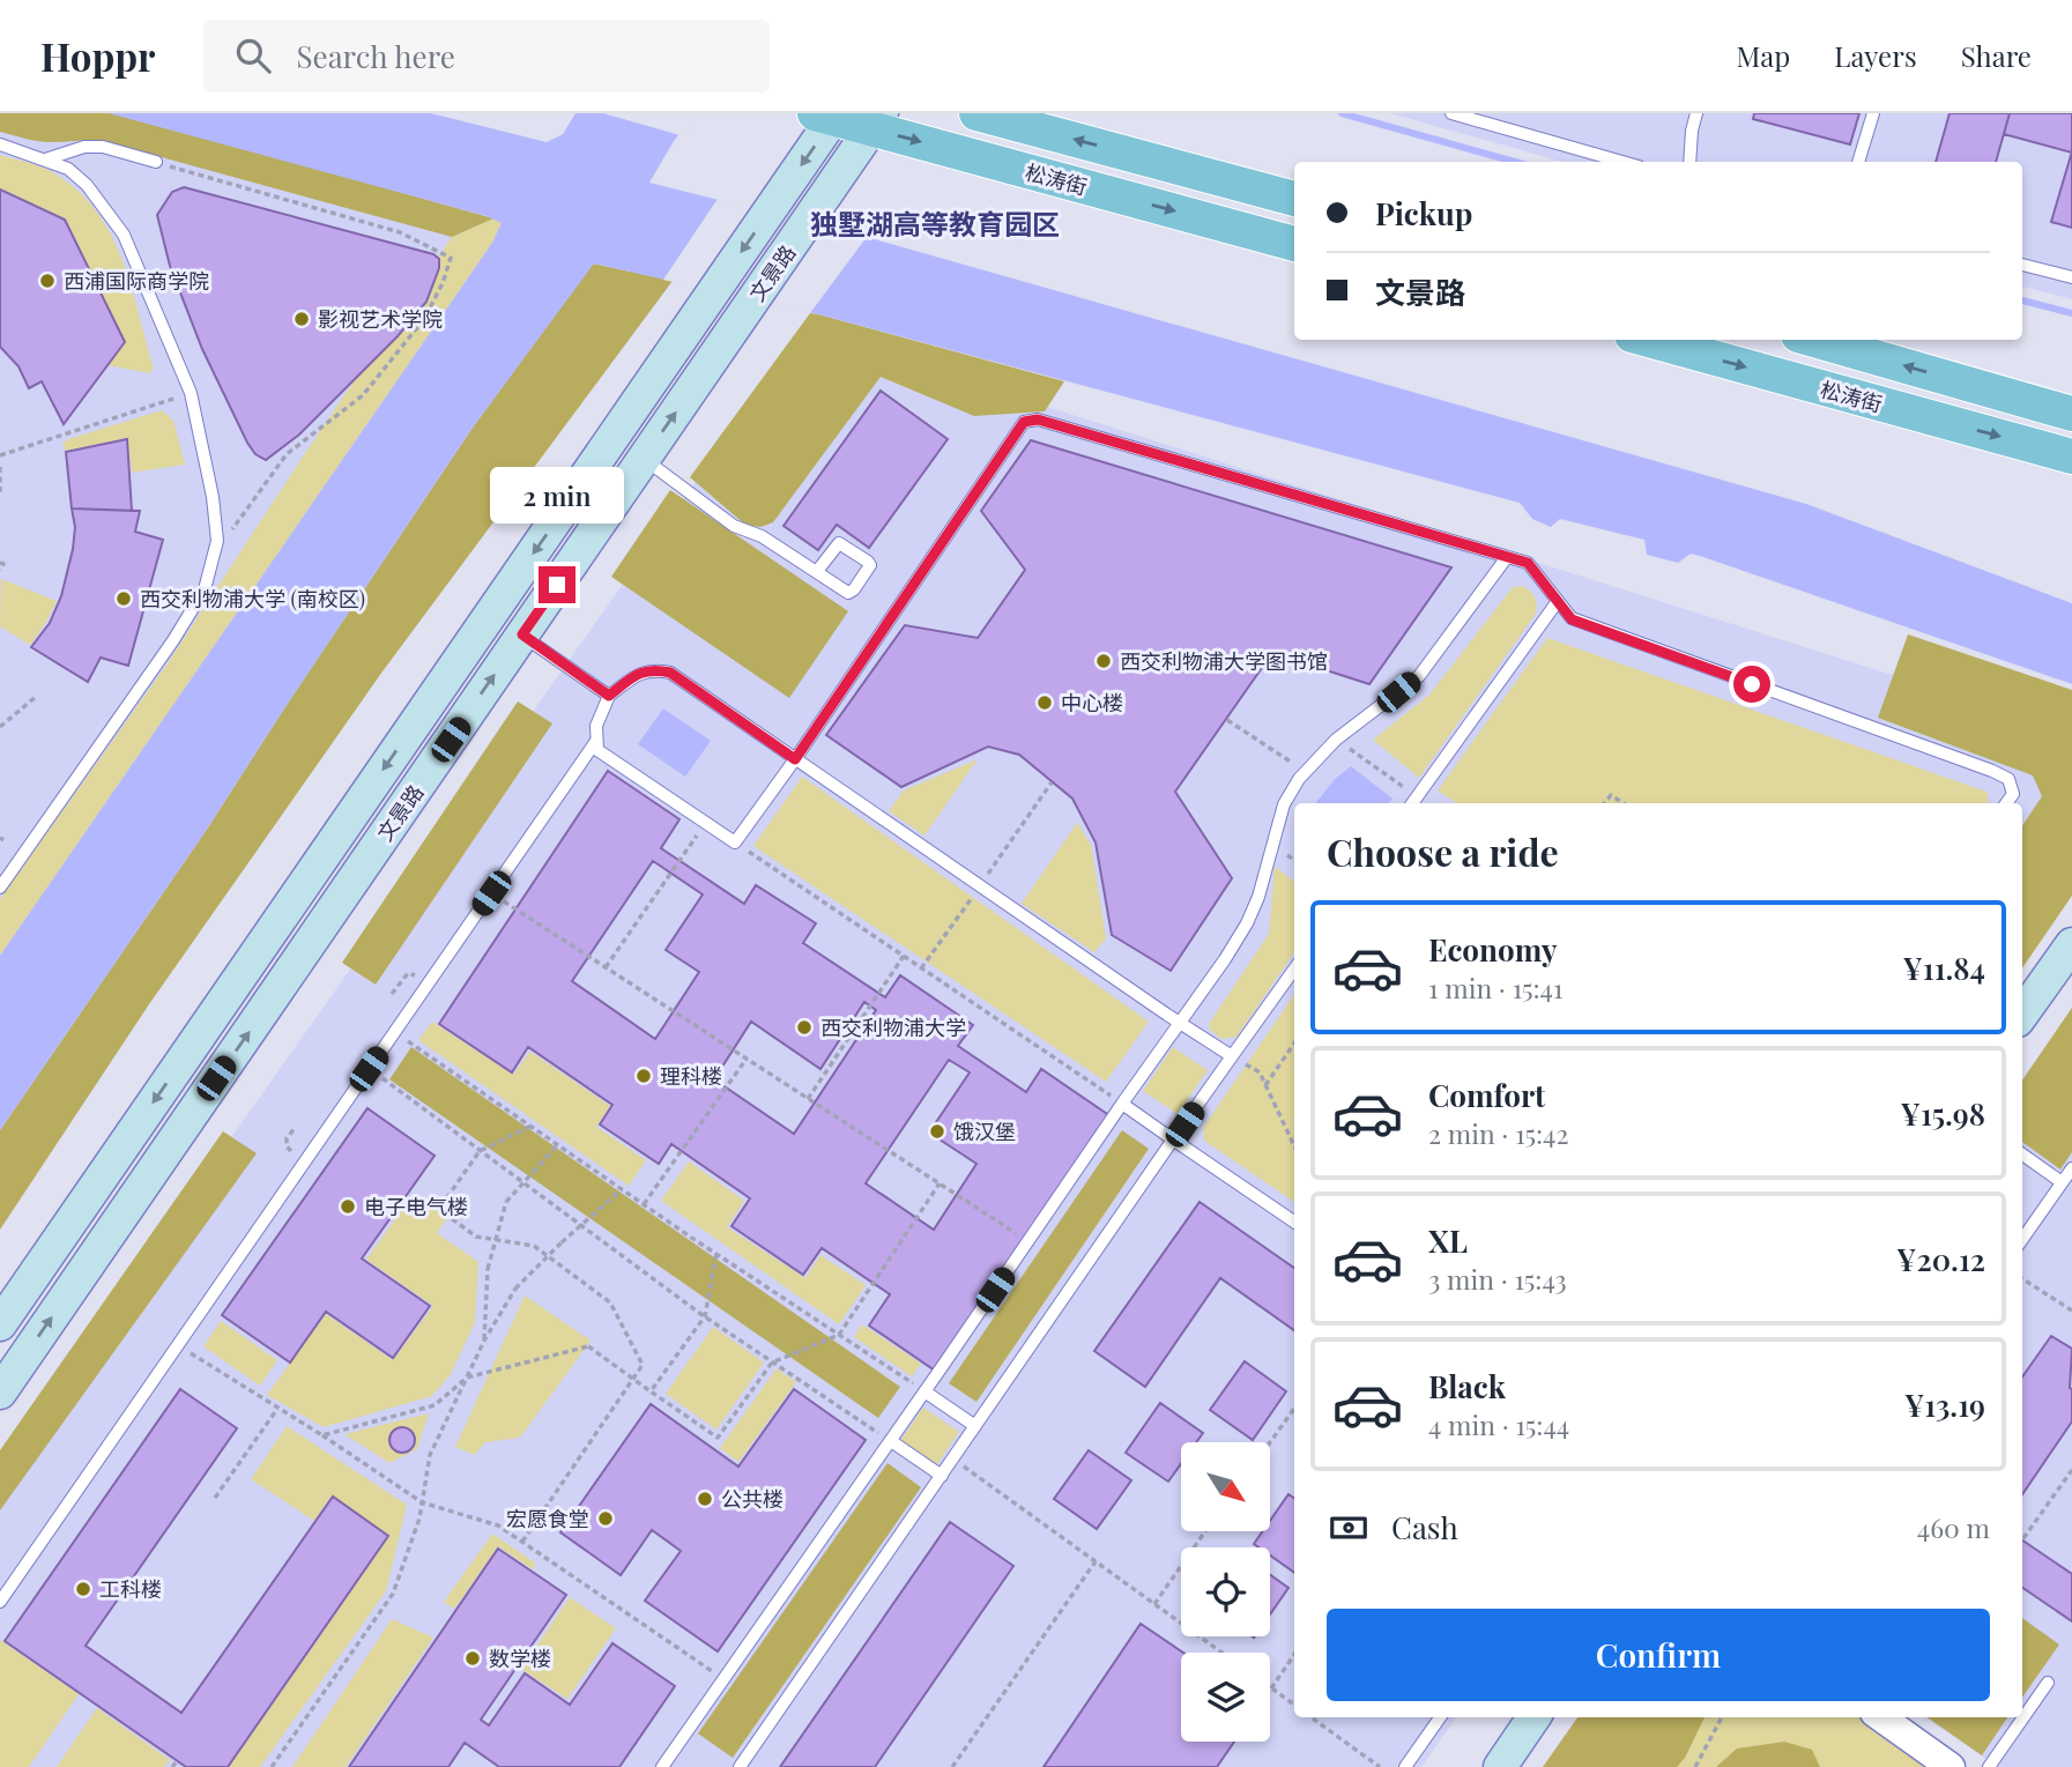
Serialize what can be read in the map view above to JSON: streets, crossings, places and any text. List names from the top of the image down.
{
  "streets": {
    "main road": ["松涛街", "文景路"]
  },
  "crossings": [
    ["松涛街", "文景路"]
  ],
  "districts": ["独墅湖高等教育园区"],
  "places": [
    "西浦国际商学院",
    "影视艺术学院",
    "西交利物浦大学 (南校区)",
    "西交利物浦大学图书馆",
    "中心楼",
    "西交利物浦大学",
    "理科楼",
    "饿汉堡",
    "电子电气楼",
    "公共楼",
    "宏愿食堂",
    "工科楼",
    "数学楼"
  ],
  "north": "bottom right",
  "page": {
    "header": "Hoppr",
    "search": "Search here",
    "nav": ["Map", "Layers", "Share"],
    "banner": ["Pickup", "文景路"],
    "bubble": "2 min",
    "heading": "Choose a ride",
    "list": [
      {
        "name": "Economy",
        "note": "1 min · 15:41",
        "value": "¥11.84"
      },
      {
        "name": "Comfort",
        "note": "2 min · 15:42",
        "value": "¥15.98"
      },
      {
        "name": "XL",
        "note": "3 min · 15:43",
        "value": "¥20.12"
      },
      {
        "name": "Black",
        "note": "4 min · 15:44",
        "value": "¥13.19"
      }
    ],
    "pay": ["Cash", "460 m"],
    "buttons": "Confirm"
  }
}
